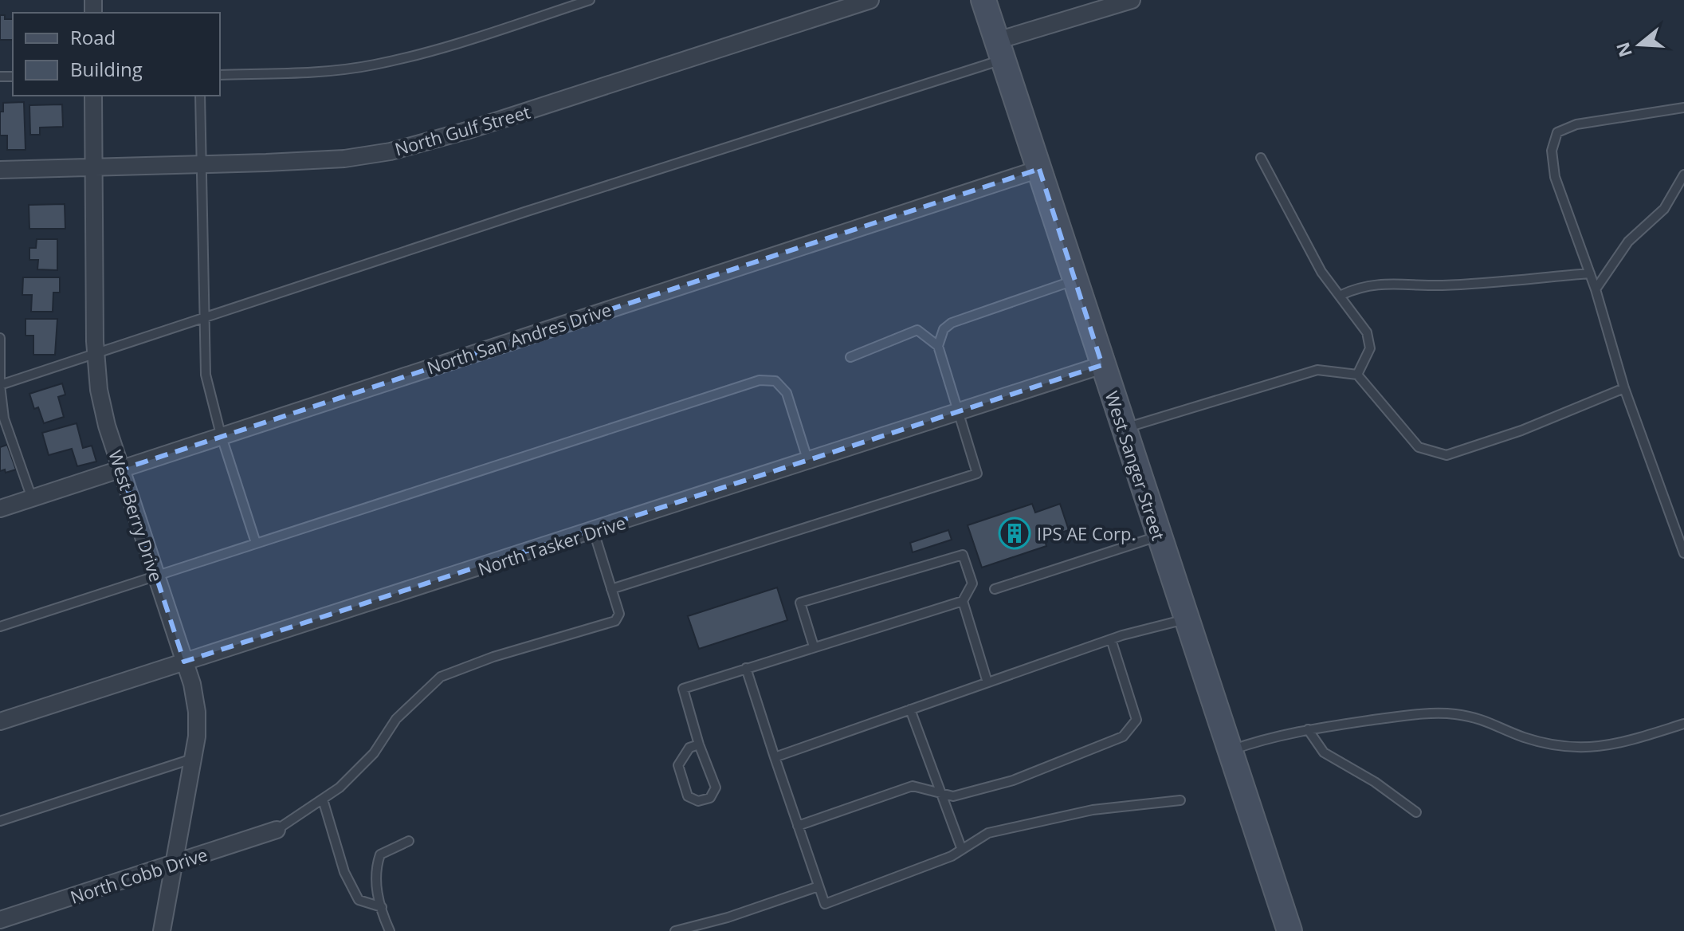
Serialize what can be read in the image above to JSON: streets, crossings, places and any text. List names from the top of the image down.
{
  "streets": {
    "main road": ["West Sanger Street"],
    "street": [
      "North Gulf Street",
      "North San Andres Drive",
      "West Berry Drive",
      "North Tasker Drive",
      "North Cobb Drive"
    ]
  },
  "crossings": [
    ["North Gulf Street", "West Berry Drive"],
    ["North San Andres Drive", "West Sanger Street"],
    ["North San Andres Drive", "West Berry Drive"],
    ["West Sanger Street", "North Tasker Drive"],
    ["West Berry Drive", "North Tasker Drive"],
    ["West Berry Drive", "North Cobb Drive"]
  ],
  "places": {
    "building": ["IPS AE Corp."]
  },
  "legend": ["Road", "Building"],
  "north": "left"
}
